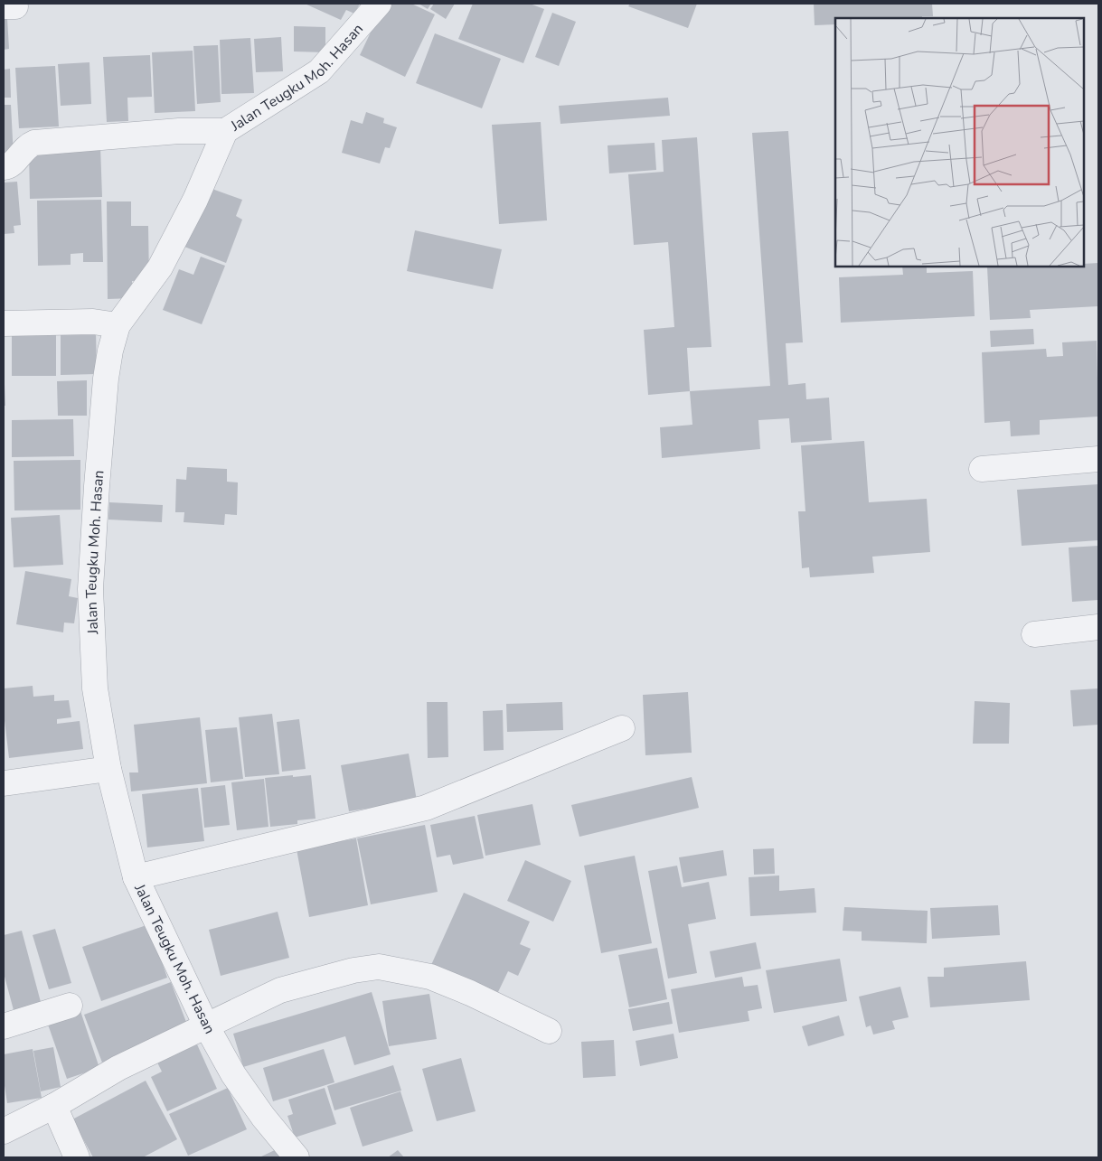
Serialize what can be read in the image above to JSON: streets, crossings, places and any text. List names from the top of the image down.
{
  "streets": {
    "street": ["Jalan Teugku Moh. Hasan"]
  }
}
